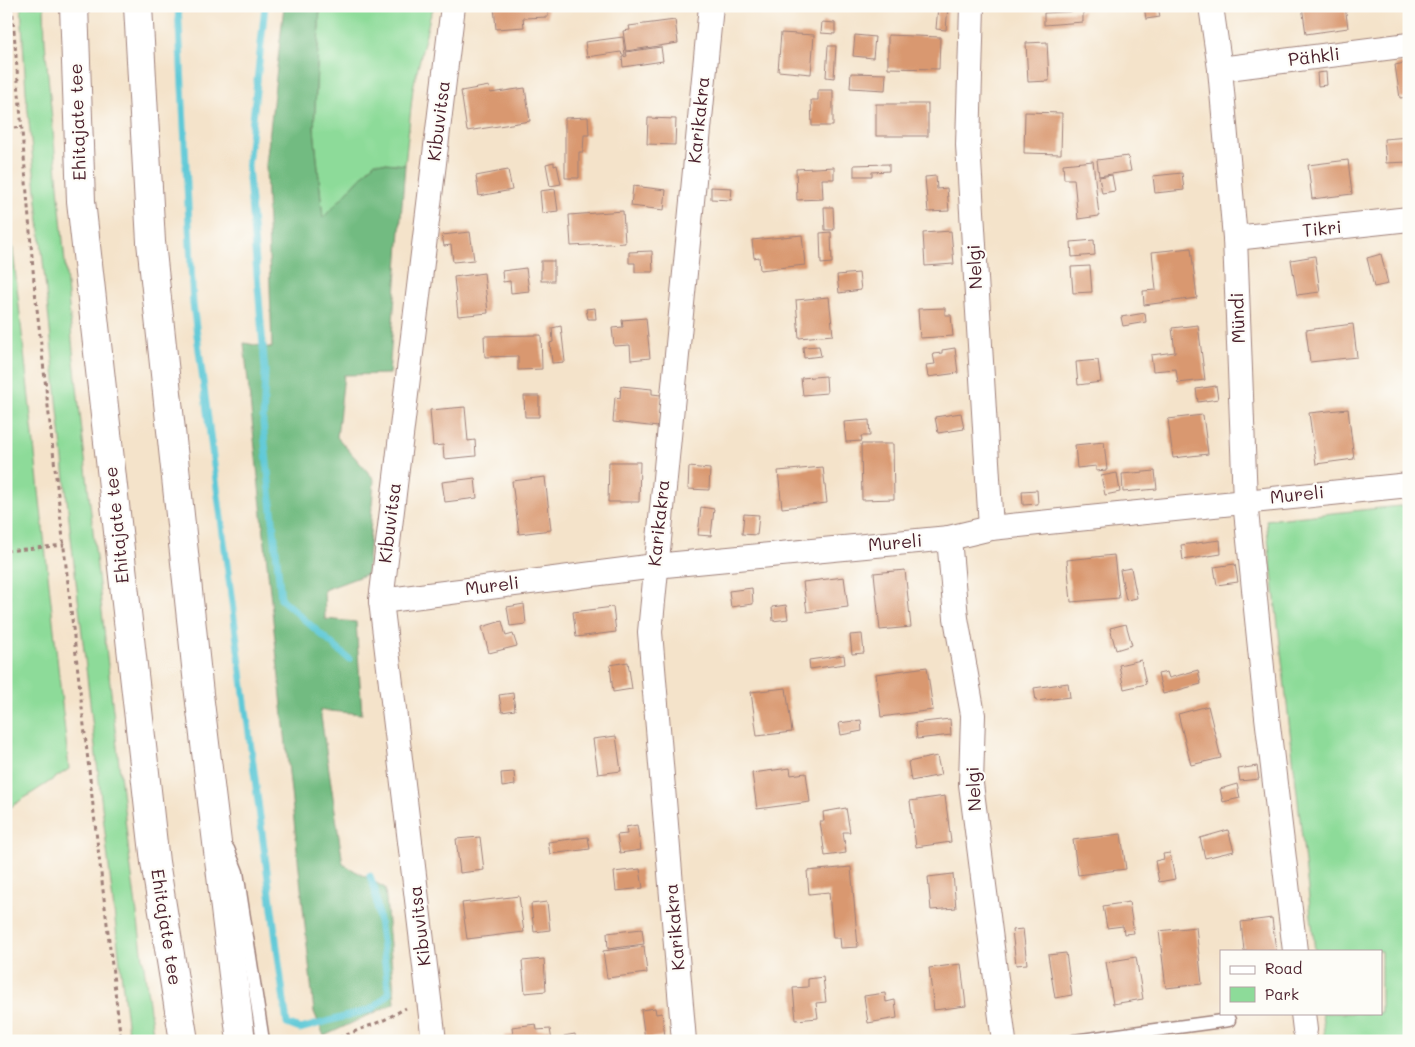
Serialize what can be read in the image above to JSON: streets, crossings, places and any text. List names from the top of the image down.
{
  "streets": {
    "highway": ["Ehitajate tee"],
    "street": [
      "Pähkli",
      "Karikakra",
      "Kibuvitsa",
      "Tikri",
      "Nelgi",
      "Mündi",
      "Mureli"
    ]
  },
  "crossings": [
    ["Pähkli", "Mündi"],
    ["Karikakra", "Mureli"],
    ["Kibuvitsa", "Mureli"],
    ["Tikri", "Mündi"],
    ["Nelgi", "Mureli"],
    ["Mündi", "Mureli"]
  ],
  "legend": ["Road", "Park"]
}
